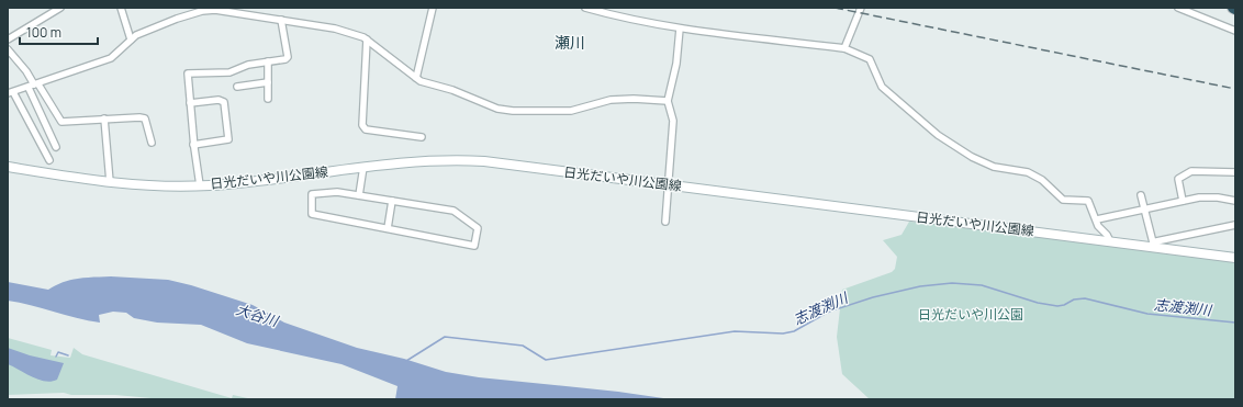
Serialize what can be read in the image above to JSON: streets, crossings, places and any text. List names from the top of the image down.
{
  "streets": {
    "main road": ["日光だいや川公園線"]
  },
  "districts": ["瀬川"],
  "water": ["志渡渕川", "大谷川"],
  "parks": ["日光だいや川公園"],
  "scale_bar": "100 m"
}
